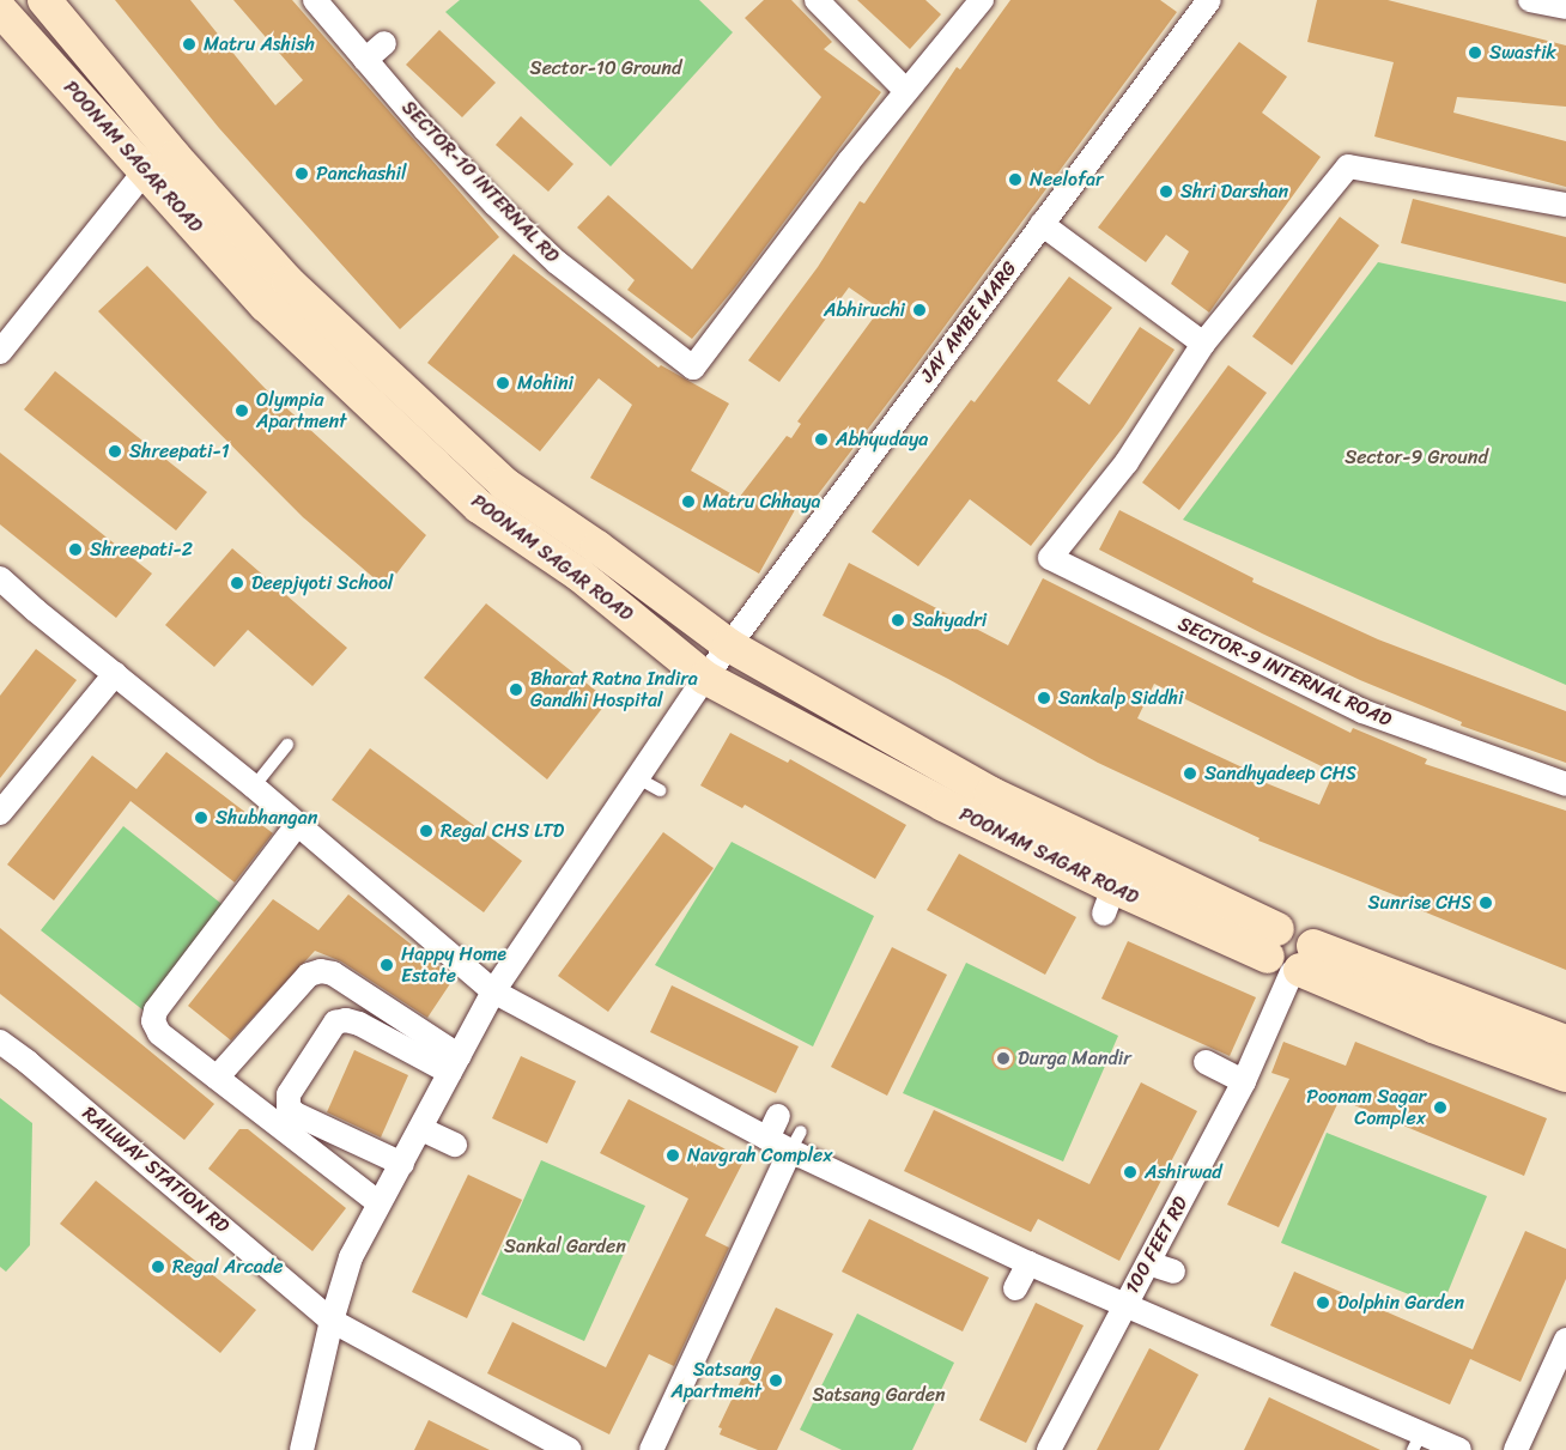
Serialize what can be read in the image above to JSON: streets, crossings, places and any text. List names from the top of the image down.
{
  "streets": {
    "main road": ["POONAM SAGAR ROAD"],
    "street": [
      "SECTOR-10 INTERNAL RD",
      "JAY AMBE MARG",
      "SECTOR-9 INTERNAL ROAD",
      "RAILWAY STATION RD",
      "100 FEET RD"
    ]
  },
  "crossings": [
    ["POONAM SAGAR ROAD", "JAY AMBE MARG"],
    ["POONAM SAGAR ROAD", "100 FEET RD"],
    ["JAY AMBE MARG", "RAILWAY STATION RD"]
  ],
  "parks": [
    "Sector-10 Ground",
    "Sector-9 Ground",
    "Sankal Garden",
    "Satsang Garden"
  ],
  "places": [
    "Matru Ashish",
    "Swastik",
    "Panchashil",
    "Neelofar",
    "Shri Darshan",
    "Abhiruchi",
    "Mohini",
    "Olympia Apartment",
    "Abhyudaya",
    "Shreepati-1",
    "Matru Chhaya",
    "Shreepati-2",
    "Deepjyoti School",
    "Sahyadri",
    "Bharat Ratna Indira Gandhi Hospital",
    "Sankalp Siddhi",
    "Sandhyadeep CHS",
    "Shubhangan",
    "Regal CHS LTD",
    "Sunrise CHS",
    "Happy Home Estate",
    "Durga Mandir",
    "Poonam Sagar Complex",
    "Navgrah Complex",
    "Ashirwad",
    "Regal Arcade",
    "Dolphin Garden",
    "Satsang Apartment"
  ]
}
